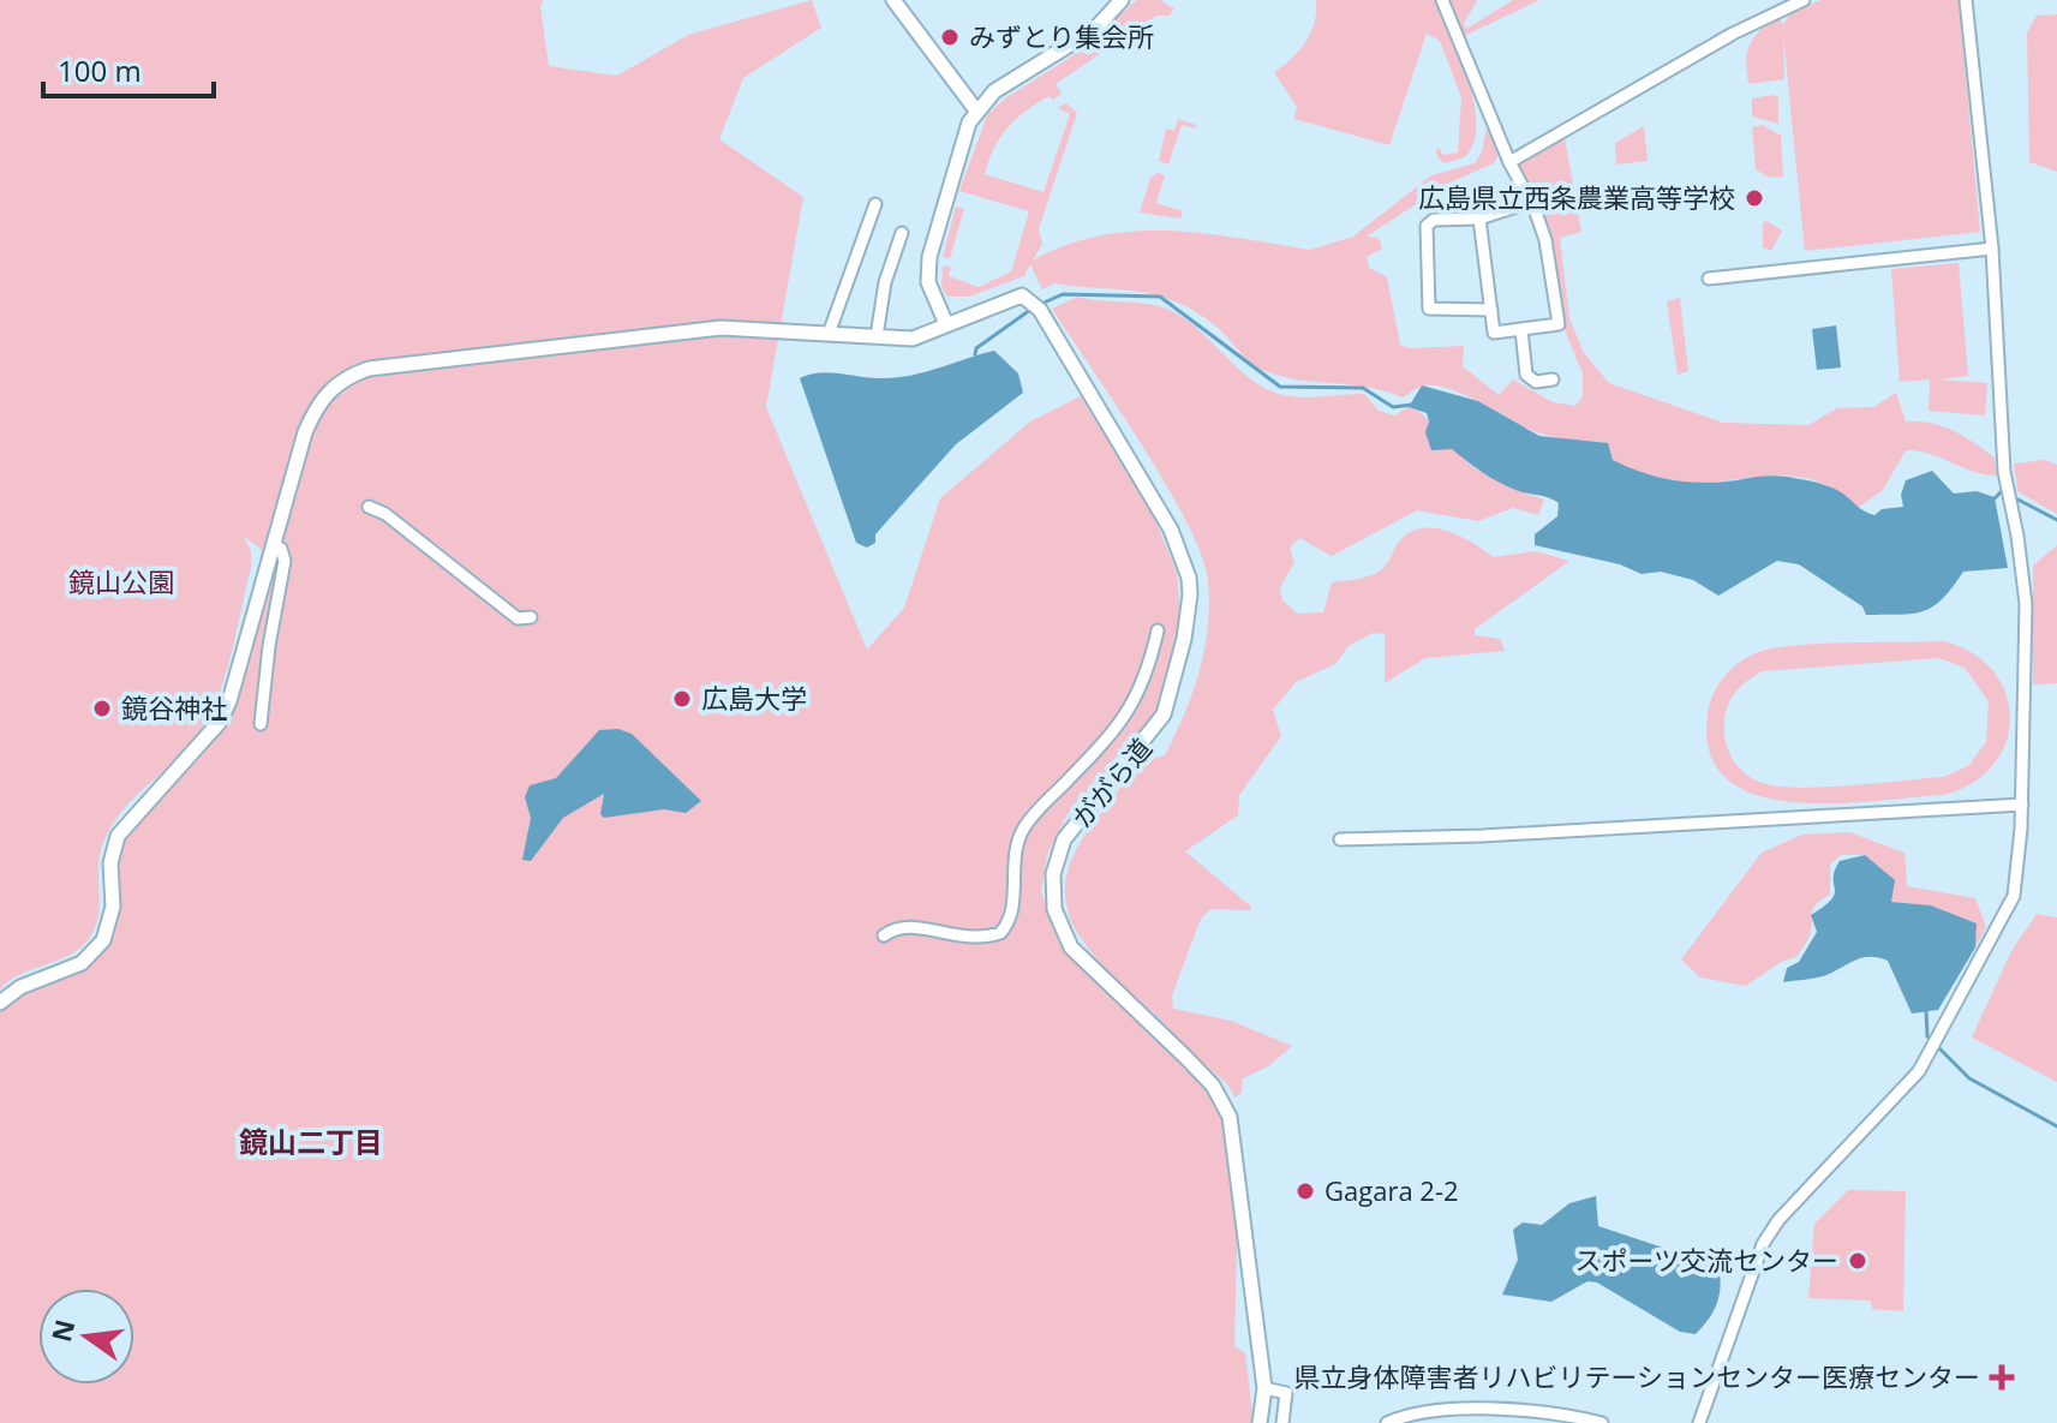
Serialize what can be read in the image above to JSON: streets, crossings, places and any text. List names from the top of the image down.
{
  "streets": {
    "street": ["ががら道"]
  },
  "districts": ["鏡山二丁目"],
  "parks": ["鏡山公園"],
  "places": {
    "other": [
      "みずとり集会所",
      "広島県立西条農業高等学校",
      "広島大学",
      "鏡谷神社",
      "Gagara 2-2",
      "スポーツ交流センター"
    ],
    "health": ["県立身体障害者リハビリテーションセンター医療センター"]
  },
  "scale_bar": "100 m",
  "north": "left"
}
